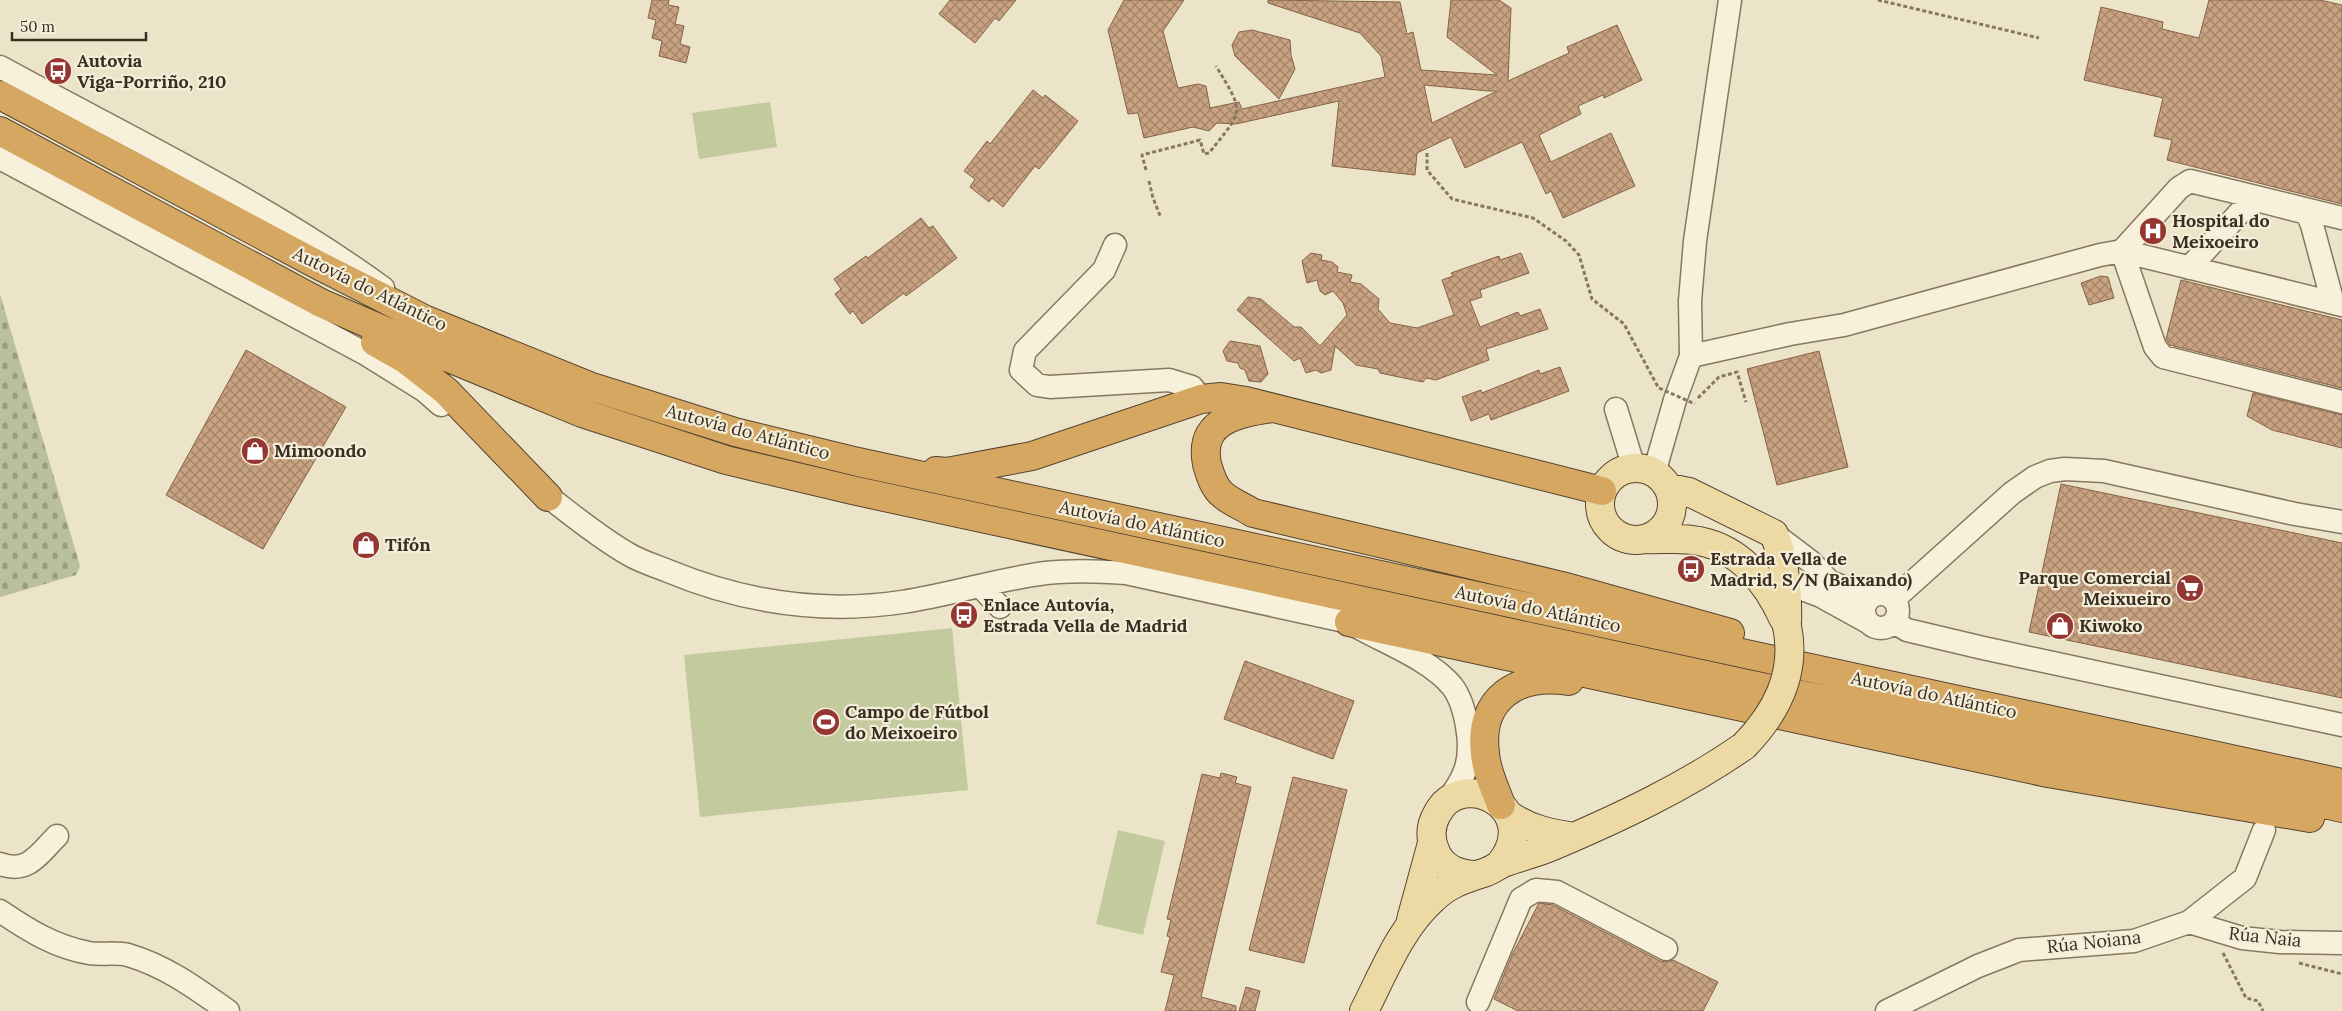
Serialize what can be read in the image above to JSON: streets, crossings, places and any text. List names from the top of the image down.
{
  "streets": {
    "highway": ["Autovía do Atlántico"],
    "street": ["Rúa Naia", "Rúa Noiana"]
  },
  "crossings": [
    ["Rúa Naia", "Rúa Noiana"]
  ],
  "places": {
    "bus stop": ["Autovia Viga-Porriño, 210", "Estrada Vella de Madrid, S/N (Baixando)", "Enlace Autovía, Estrada Vella de Madrid"],
    "hospital": ["Hospital do Meixoeiro"],
    "shop": ["Mimoondo", "Tifón", "Kiwoko"],
    "supermarket": ["Parque Comercial Meixueiro"],
    "sports": ["Campo de Fútbol do Meixoeiro"]
  },
  "scale_bar": "50 m"
}
